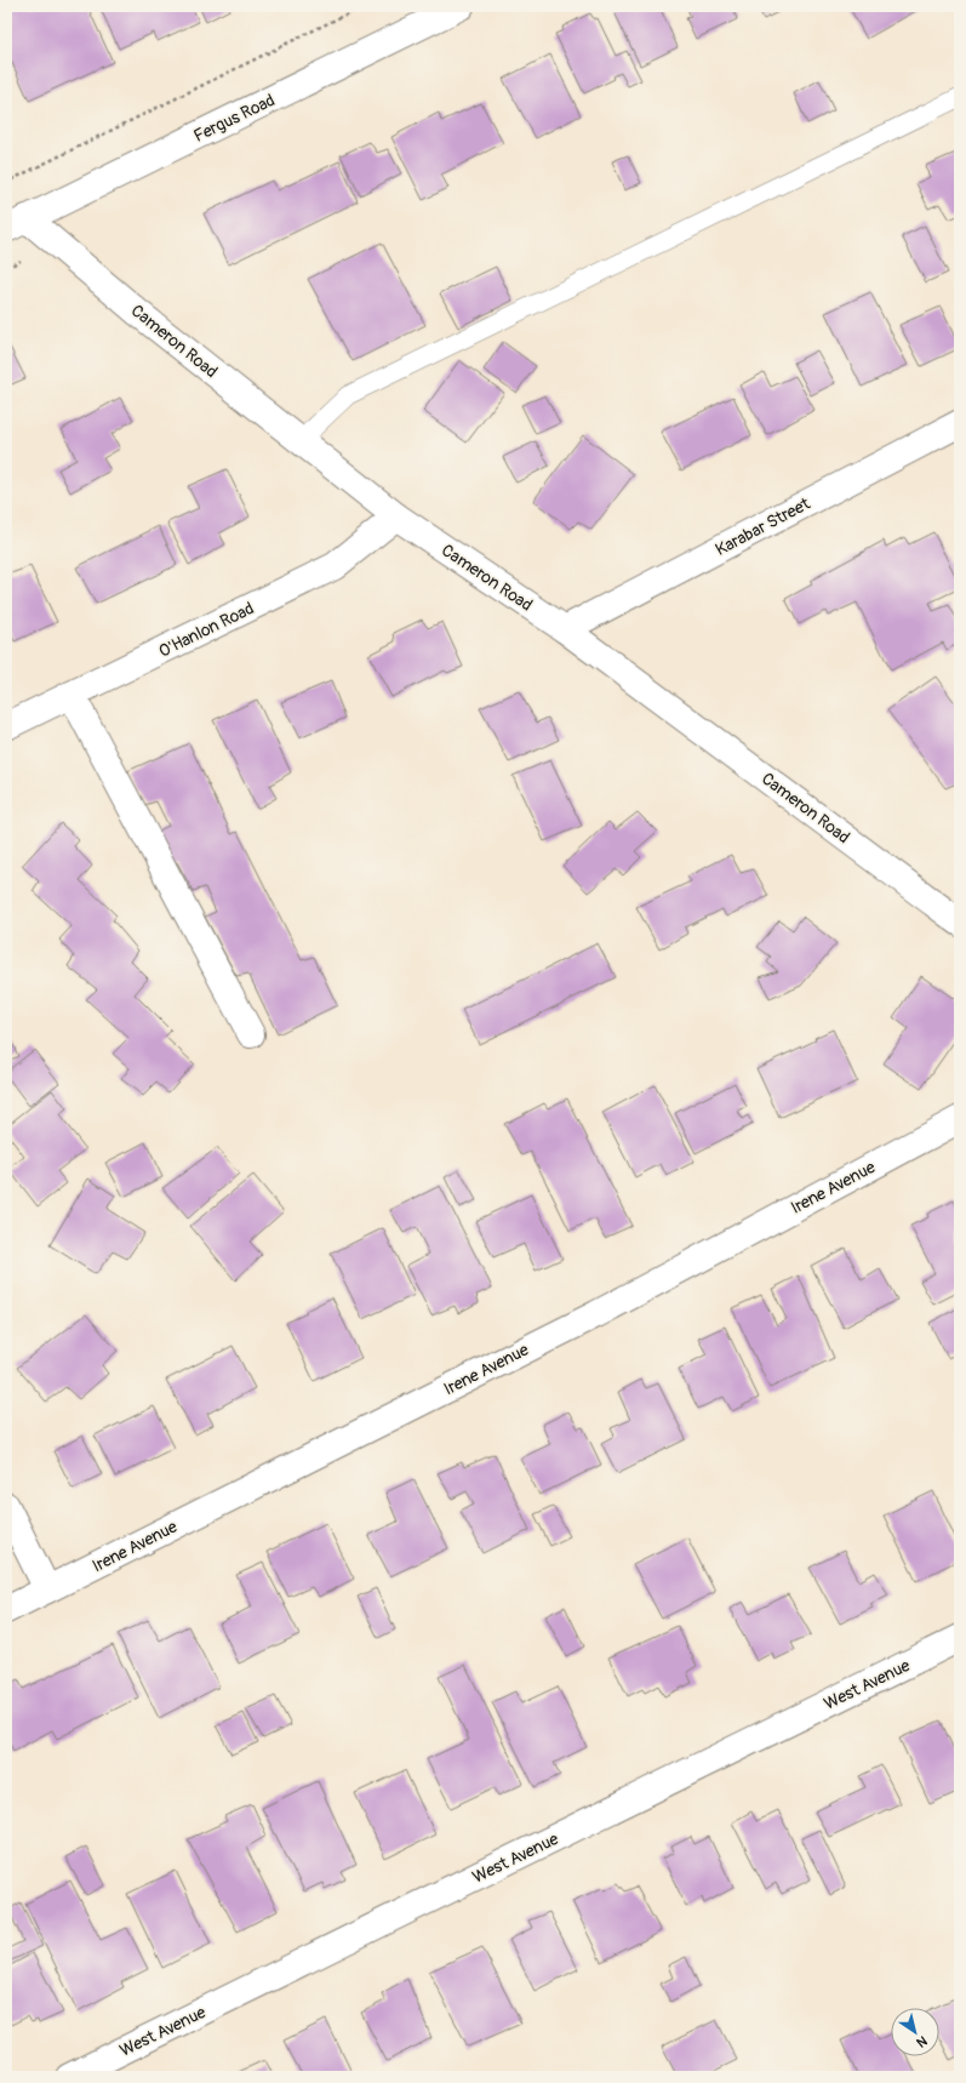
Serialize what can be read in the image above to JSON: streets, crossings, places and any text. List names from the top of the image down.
{
  "streets": {
    "street": [
      "Fergus Road",
      "Cameron Road",
      "Karabar Street",
      "O'Hanlon Road",
      "Irene Avenue",
      "West Avenue"
    ]
  },
  "crossings": [
    ["Fergus Road", "Cameron Road"],
    ["Cameron Road", "Karabar Street"],
    ["Cameron Road", "O'Hanlon Road"]
  ],
  "north": "bottom right"
}
